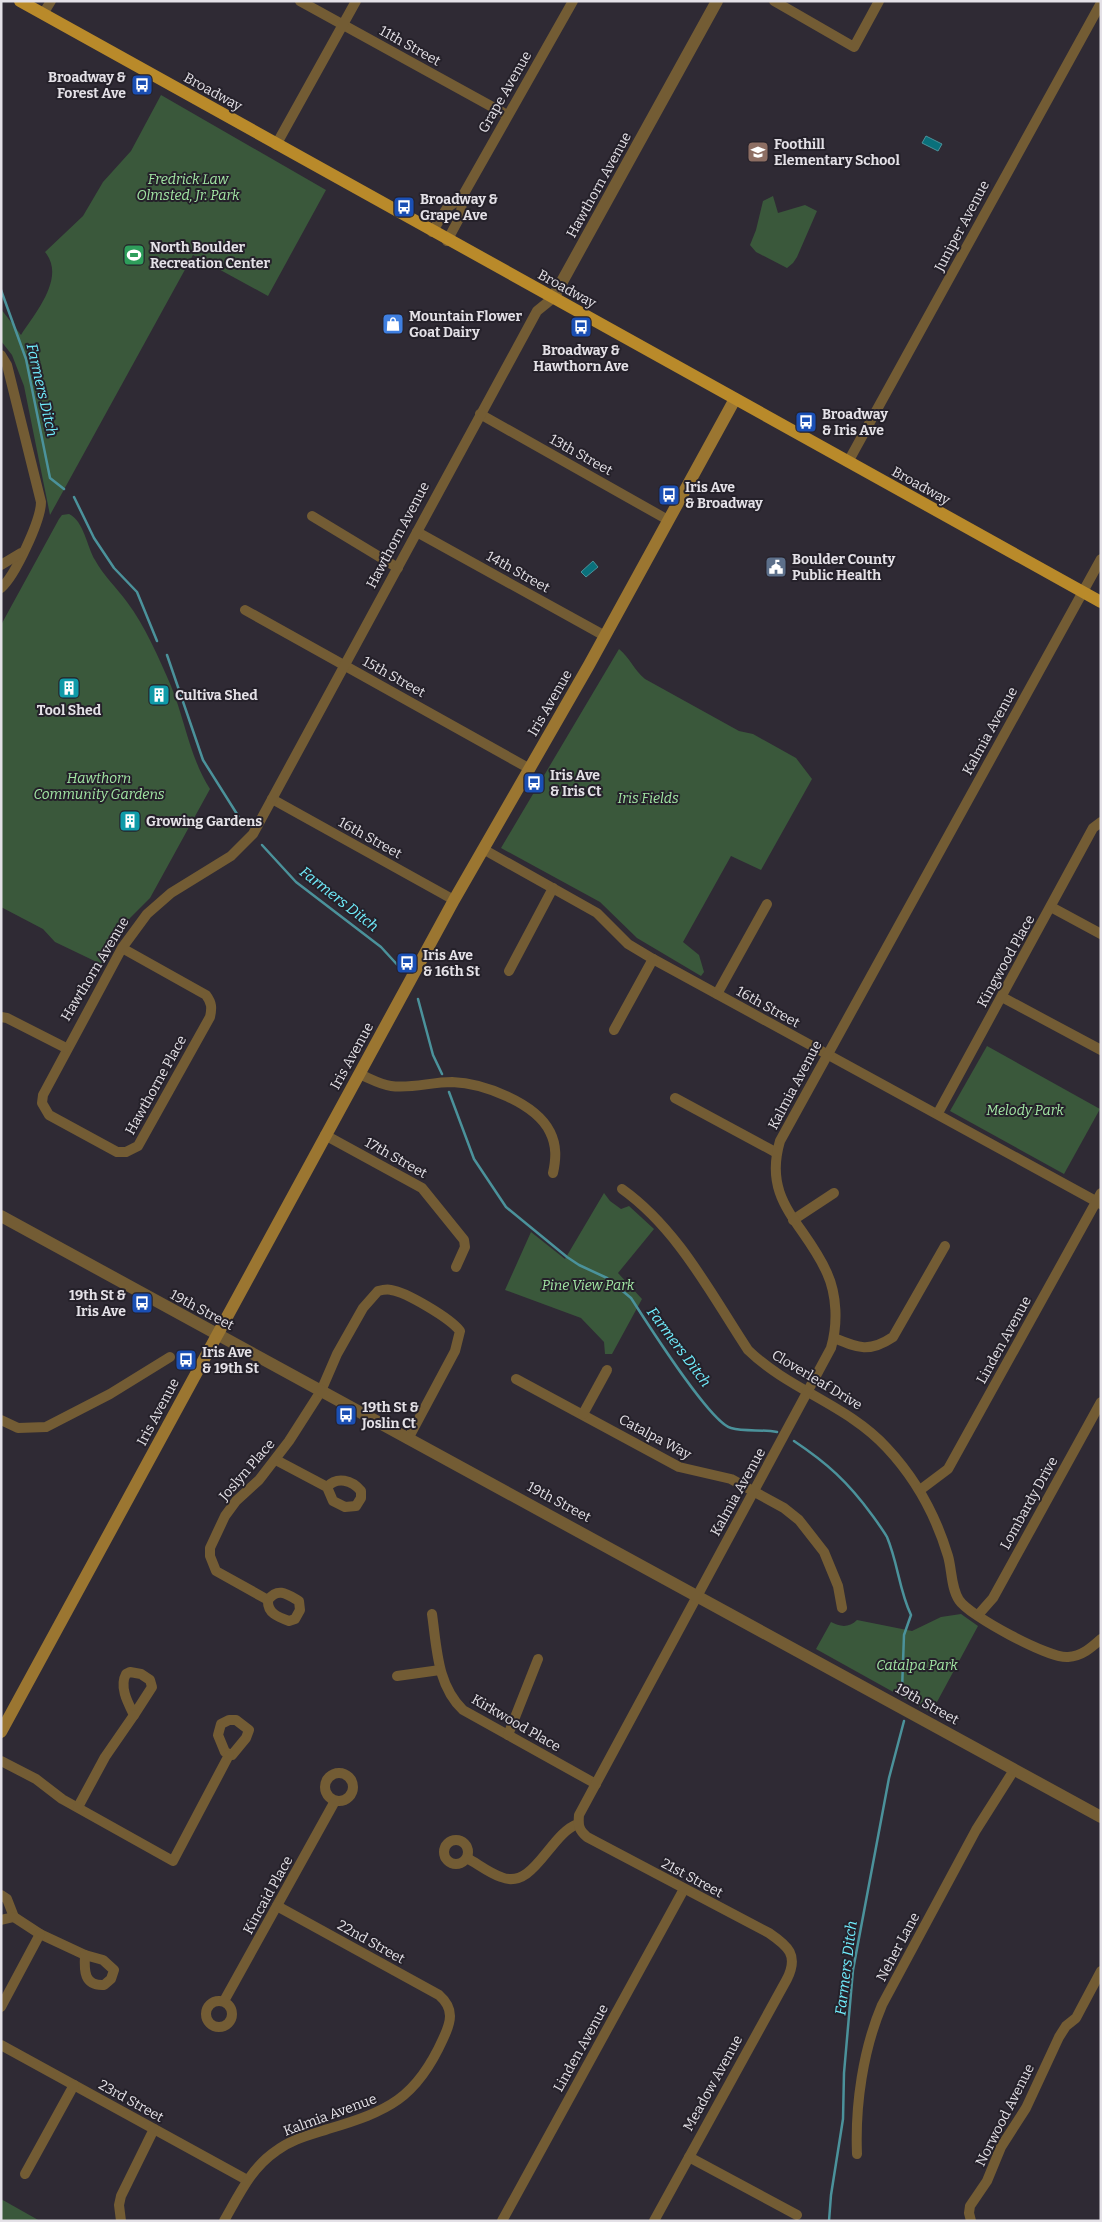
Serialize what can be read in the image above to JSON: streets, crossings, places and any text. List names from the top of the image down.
{
  "streets": {
    "main road": ["Broadway", "Iris Avenue"],
    "street": [
      "11th Street",
      "Grape Avenue",
      "Hawthorn Avenue",
      "Juniper Avenue",
      "13th Street",
      "14th Street",
      "15th Street",
      "Kalmia Avenue",
      "16th Street",
      "Kingwood Place",
      "Hawthorne Place",
      "17th Street",
      "19th Street",
      "Linden Avenue",
      "Cloverleaf Drive",
      "Catalpa Way",
      "Joslyn Place",
      "Lombardy Drive",
      "Kirkwood Place",
      "21st Street",
      "Kincaid Place",
      "22nd Street",
      "Neher Lane",
      "Meadow Avenue",
      "23rd Street",
      "Norwood Avenue"
    ]
  },
  "crossings": [
    ["11th Street", "Grape Avenue"],
    ["Broadway", "Grape Avenue"],
    ["Broadway", "Hawthorn Avenue"],
    ["Broadway", "Juniper Avenue"],
    ["Broadway", "Iris Avenue"],
    ["Broadway", "Kalmia Avenue"],
    ["Hawthorn Avenue", "13th Street"],
    ["Hawthorn Avenue", "14th Street"],
    ["Hawthorn Avenue", "15th Street"],
    ["Hawthorn Avenue", "16th Street"],
    ["Hawthorn Avenue", "Hawthorne Place"],
    ["13th Street", "Iris Avenue"],
    ["14th Street", "Iris Avenue"],
    ["15th Street", "Iris Avenue"],
    ["Iris Avenue", "16th Street"],
    ["Iris Avenue", "17th Street"],
    ["Iris Avenue", "19th Street"],
    ["Kalmia Avenue", "16th Street"],
    ["Kalmia Avenue", "19th Street"],
    ["Kalmia Avenue", "Cloverleaf Drive"],
    ["Kalmia Avenue", "Catalpa Way"],
    ["Kalmia Avenue", "Kirkwood Place"],
    ["Kalmia Avenue", "21st Street"],
    ["Kalmia Avenue", "22nd Street"],
    ["Kalmia Avenue", "23rd Street"],
    ["16th Street", "Kingwood Place"],
    ["16th Street", "Linden Avenue"],
    ["19th Street", "Joslyn Place"],
    ["19th Street", "Neher Lane"],
    ["Linden Avenue", "Cloverleaf Drive"],
    ["Linden Avenue", "21st Street"],
    ["Cloverleaf Drive", "Lombardy Drive"],
    ["21st Street", "Meadow Avenue"],
    ["Kincaid Place", "22nd Street"]
  ],
  "water": ["Farmers Ditch"],
  "parks": [
    "Fredrick Law Olmsted, Jr. Park",
    "Hawthorn Community Gardens",
    "Iris Fields",
    "Melody Park",
    "Pine View Park",
    "Catalpa Park"
  ],
  "places": {
    "bus stop": [
      "Broadway & Forest Ave",
      "Broadway & Grape Ave",
      "Broadway & Hawthorn Ave",
      "Broadway & Iris Ave",
      "Iris Ave & Broadway",
      "Iris Ave & Iris Ct",
      "Iris Ave & 16th St",
      "19th St & Iris Ave",
      "Iris Ave & 19th St",
      "19th St & Joslin Ct"
    ],
    "school or university": ["Foothill Elementary School"],
    "sports": ["North Boulder Recreation Center"],
    "shop": ["Mountain Flower Goat Dairy"],
    "public building": ["Boulder County Public Health"],
    "building": ["Tool Shed", "Cultiva Shed", "Growing Gardens"]
  }
}
